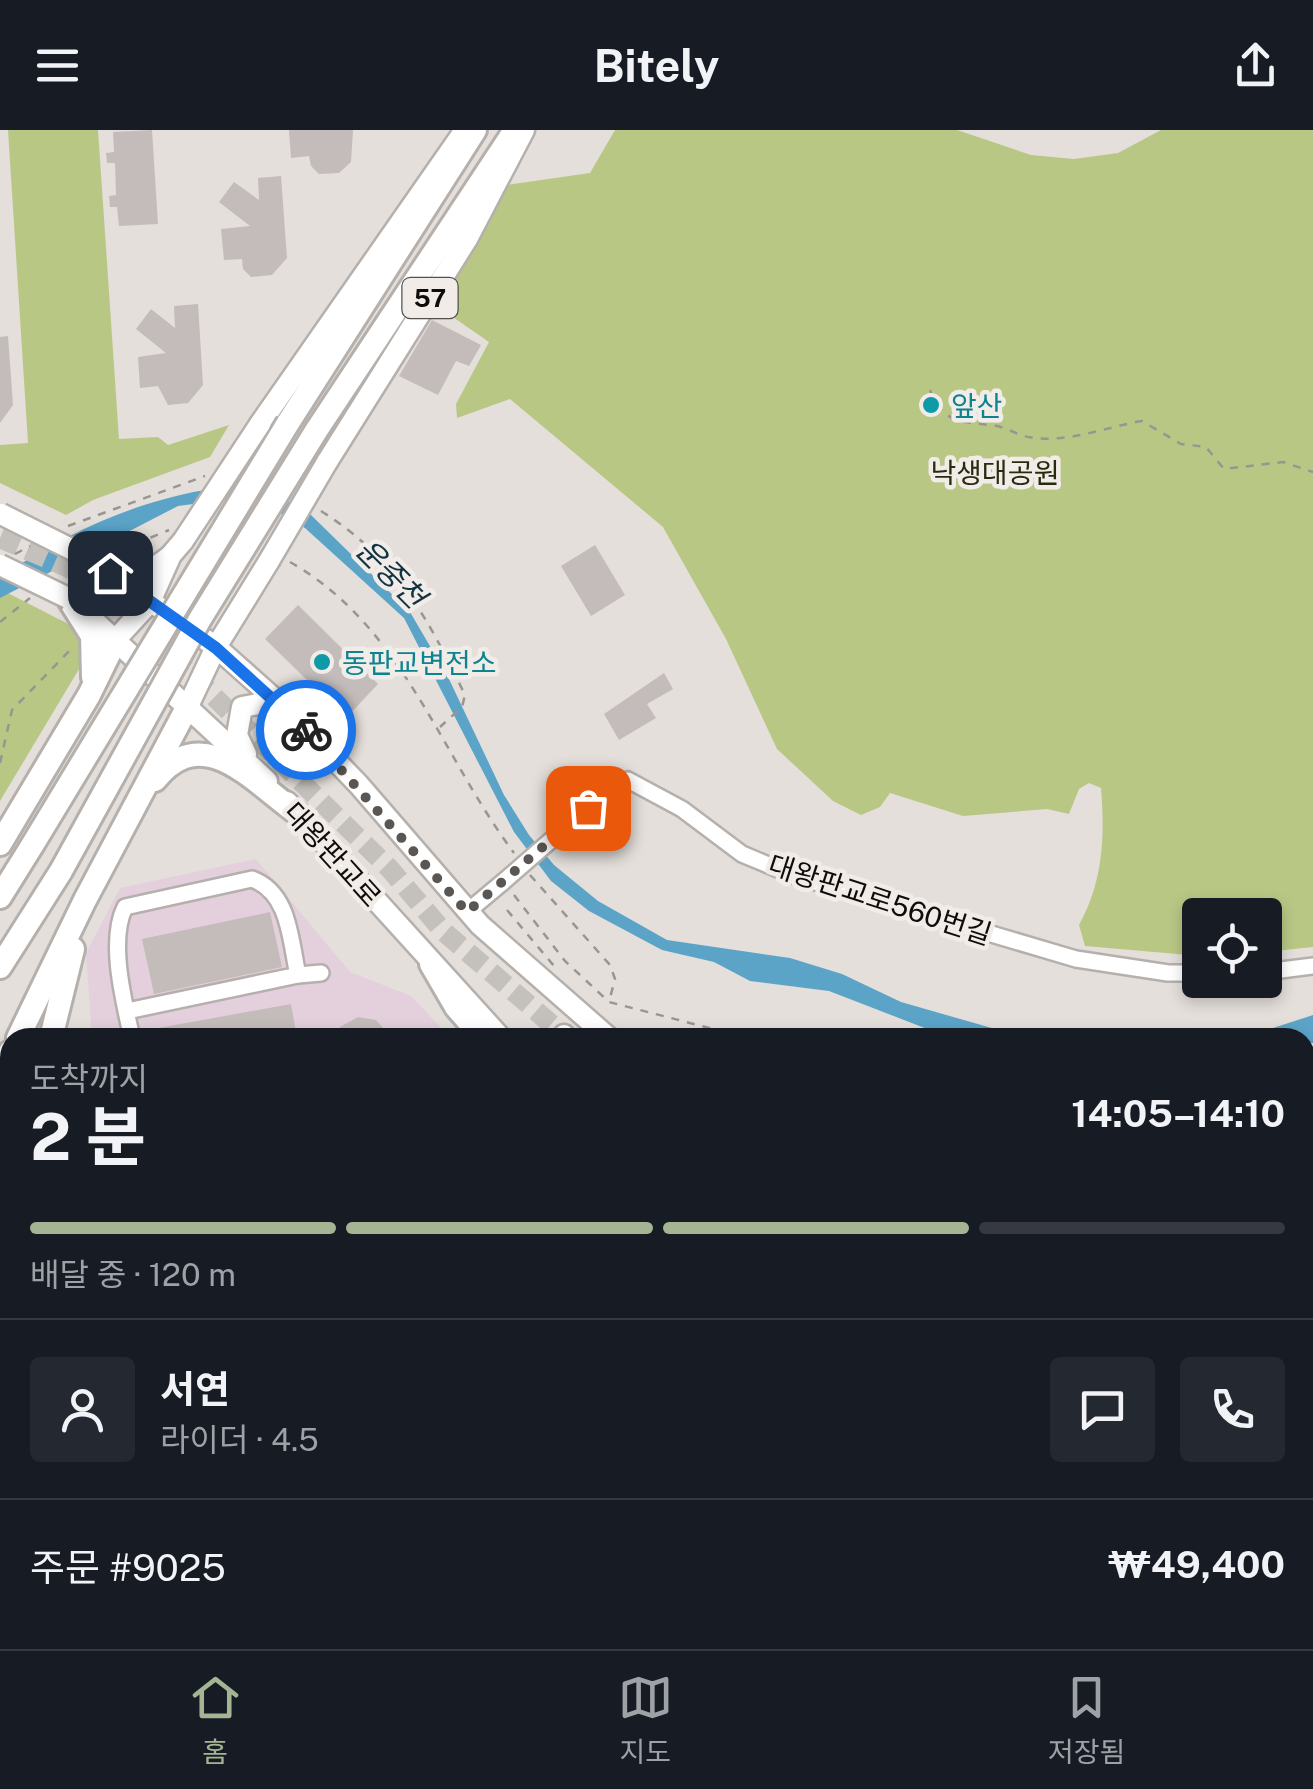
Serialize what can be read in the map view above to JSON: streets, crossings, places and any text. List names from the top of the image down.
{
  "streets": {
    "main road": ["57", "대왕판교로"],
    "street": ["대왕판교로560번길"]
  },
  "crossings": [
    ["57", "대왕판교로"]
  ],
  "water": ["운중천"],
  "parks": ["낙생대공원"],
  "places": ["앞산", "동판교변전소"],
  "page": {
    "header": "Bitely",
    "heading": ["2 분", "도착까지", "14:05–14:10"],
    "panel": [
      "서연",
      "라이더 · 4.5",
      "주문 #9025",
      "₩49,400"
    ],
    "bar": "배달 중 · 120 m",
    "tabs": ["홈", "지도", "저장됨"]
  }
}
